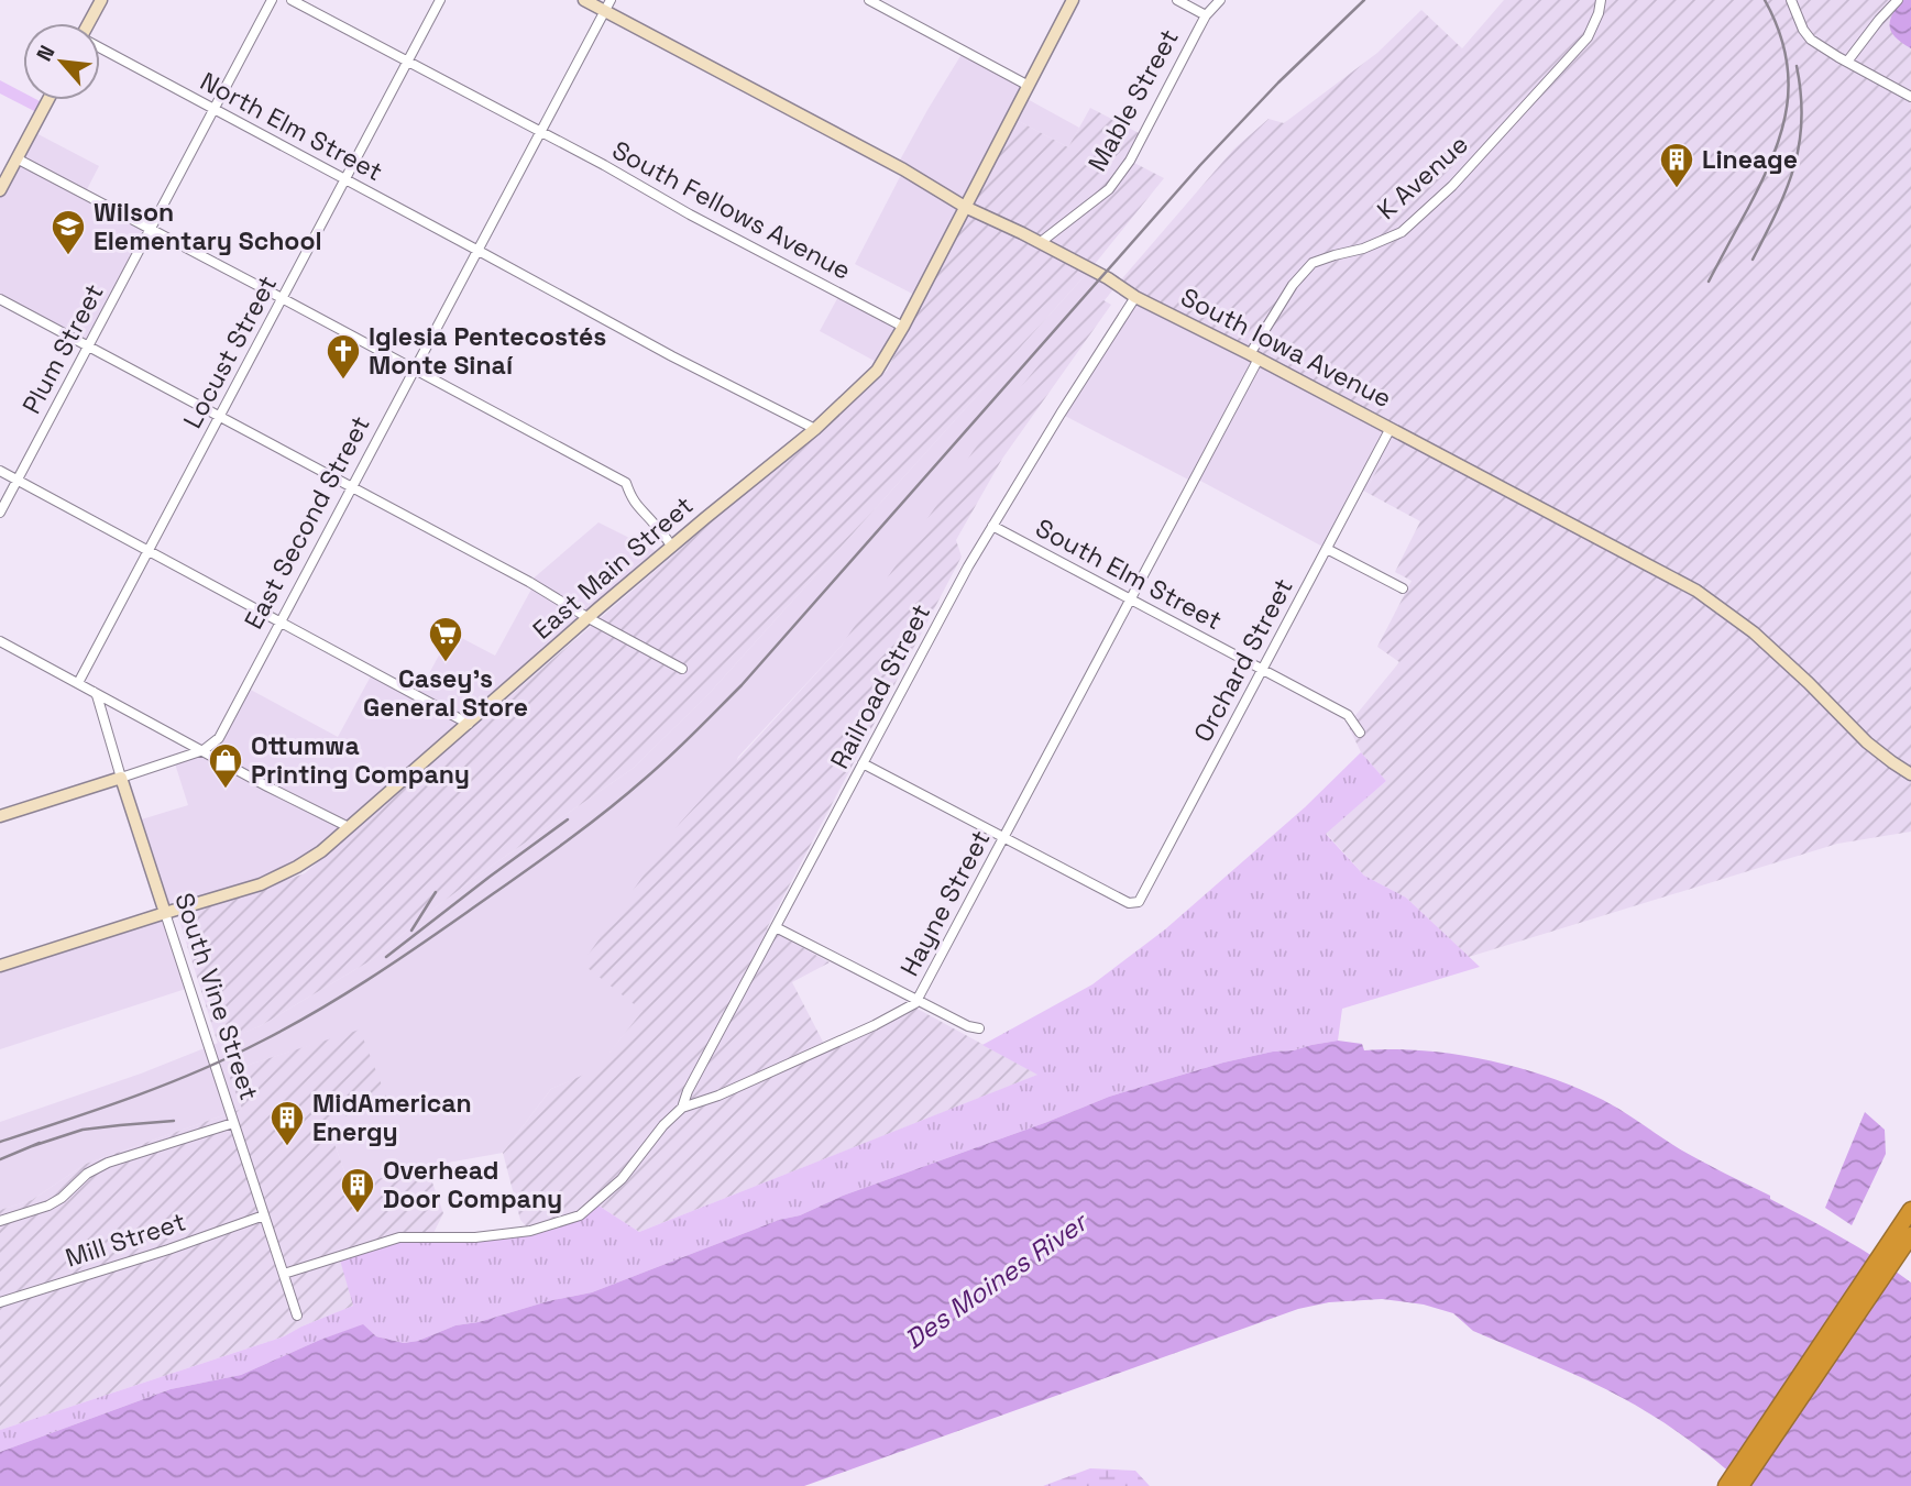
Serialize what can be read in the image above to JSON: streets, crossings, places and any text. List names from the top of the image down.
{
  "streets": {
    "main road": ["South Iowa Avenue", "East Main Street", "South Vine Street"],
    "street": [
      "Mable Street",
      "North Elm Street",
      "K Avenue",
      "South Fellows Avenue",
      "Plum Street",
      "Locust Street",
      "East Second Street",
      "South Elm Street",
      "Orchard Street",
      "Railroad Street",
      "Hayne Street",
      "Mill Street"
    ]
  },
  "crossings": [
    ["Mable Street", "South Iowa Avenue"],
    ["North Elm Street", "Plum Street"],
    ["North Elm Street", "Locust Street"],
    ["North Elm Street", "East Second Street"],
    ["K Avenue", "South Iowa Avenue"],
    ["K Avenue", "Hayne Street"],
    ["South Fellows Avenue", "Locust Street"],
    ["South Fellows Avenue", "East Second Street"],
    ["South Fellows Avenue", "East Main Street"],
    ["South Iowa Avenue", "East Second Street"],
    ["South Iowa Avenue", "East Main Street"],
    ["South Iowa Avenue", "Orchard Street"],
    ["South Iowa Avenue", "Railroad Street"],
    ["South Iowa Avenue", "Hayne Street"],
    ["East Main Street", "South Vine Street"],
    ["South Elm Street", "Orchard Street"],
    ["South Elm Street", "Railroad Street"],
    ["South Elm Street", "Hayne Street"],
    ["Orchard Street", "Hayne Street"],
    ["Railroad Street", "Hayne Street"],
    ["Hayne Street", "South Vine Street"],
    ["South Vine Street", "Mill Street"]
  ],
  "water": ["Des Moines River"],
  "places": {
    "building": ["Lineage", "MidAmerican Energy", "Overhead Door Company"],
    "school or university": ["Wilson Elementary School"],
    "church": ["Iglesia Pentecostés Monte Sinaí"],
    "supermarket": ["Casey's General Store"],
    "shop": ["Ottumwa Printing Company"]
  },
  "north": "top left"
}
